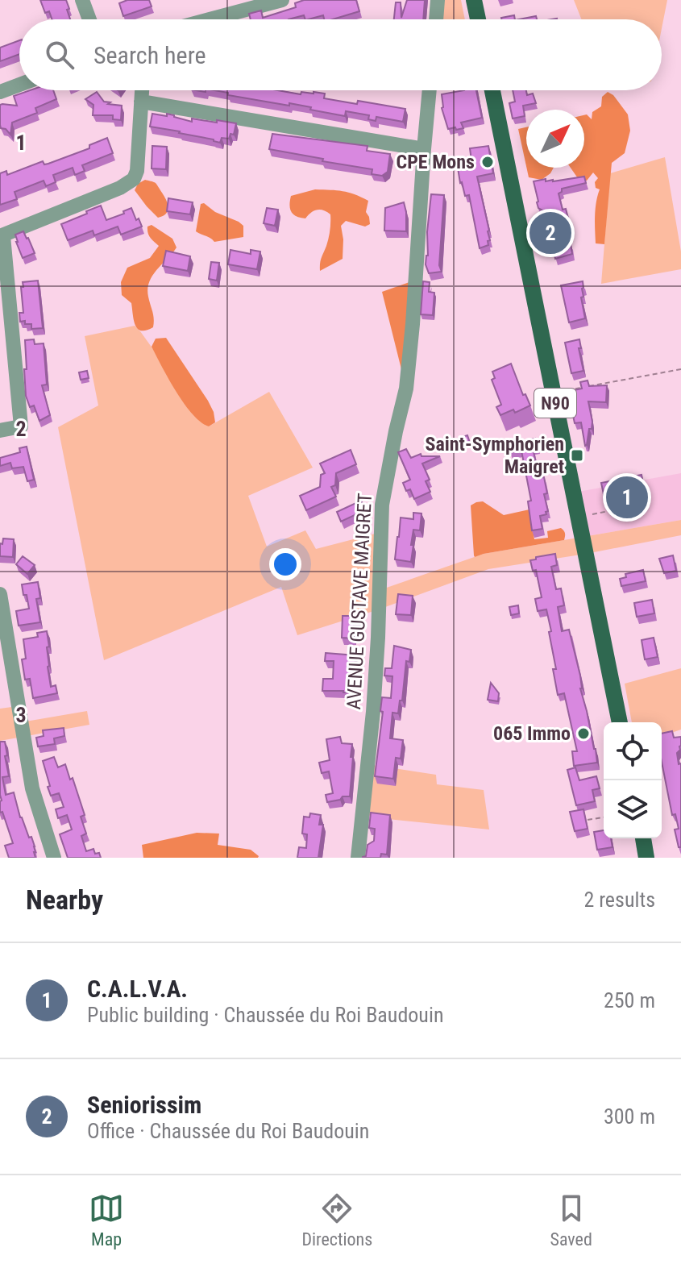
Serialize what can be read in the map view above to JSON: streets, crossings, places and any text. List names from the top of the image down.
{
  "streets": {
    "main road": ["N90"],
    "street": ["AVENUE GUSTAVE MAIGRET"]
  },
  "places": {
    "other": ["CPE Mons", "065 Immo"],
    "transit": ["Saint-Symphorien Maigret"]
  },
  "north": "top right",
  "page": {
    "search": "Search here",
    "pins": ["2", "1"],
    "heading": ["Nearby", "2 results"],
    "list": [
      {
        "mark": "1",
        "name": "C.A.L.V.A.",
        "note": "Public building · Chaussée du Roi Baudouin",
        "value": "250 m"
      },
      {
        "mark": "2",
        "name": "Seniorissim",
        "note": "Office · Chaussée du Roi Baudouin",
        "value": "300 m"
      }
    ],
    "nav": ["Map", "Directions", "Saved"]
  },
  "grid": {
    "rows": ["1", "2", "3"]
  }
}
